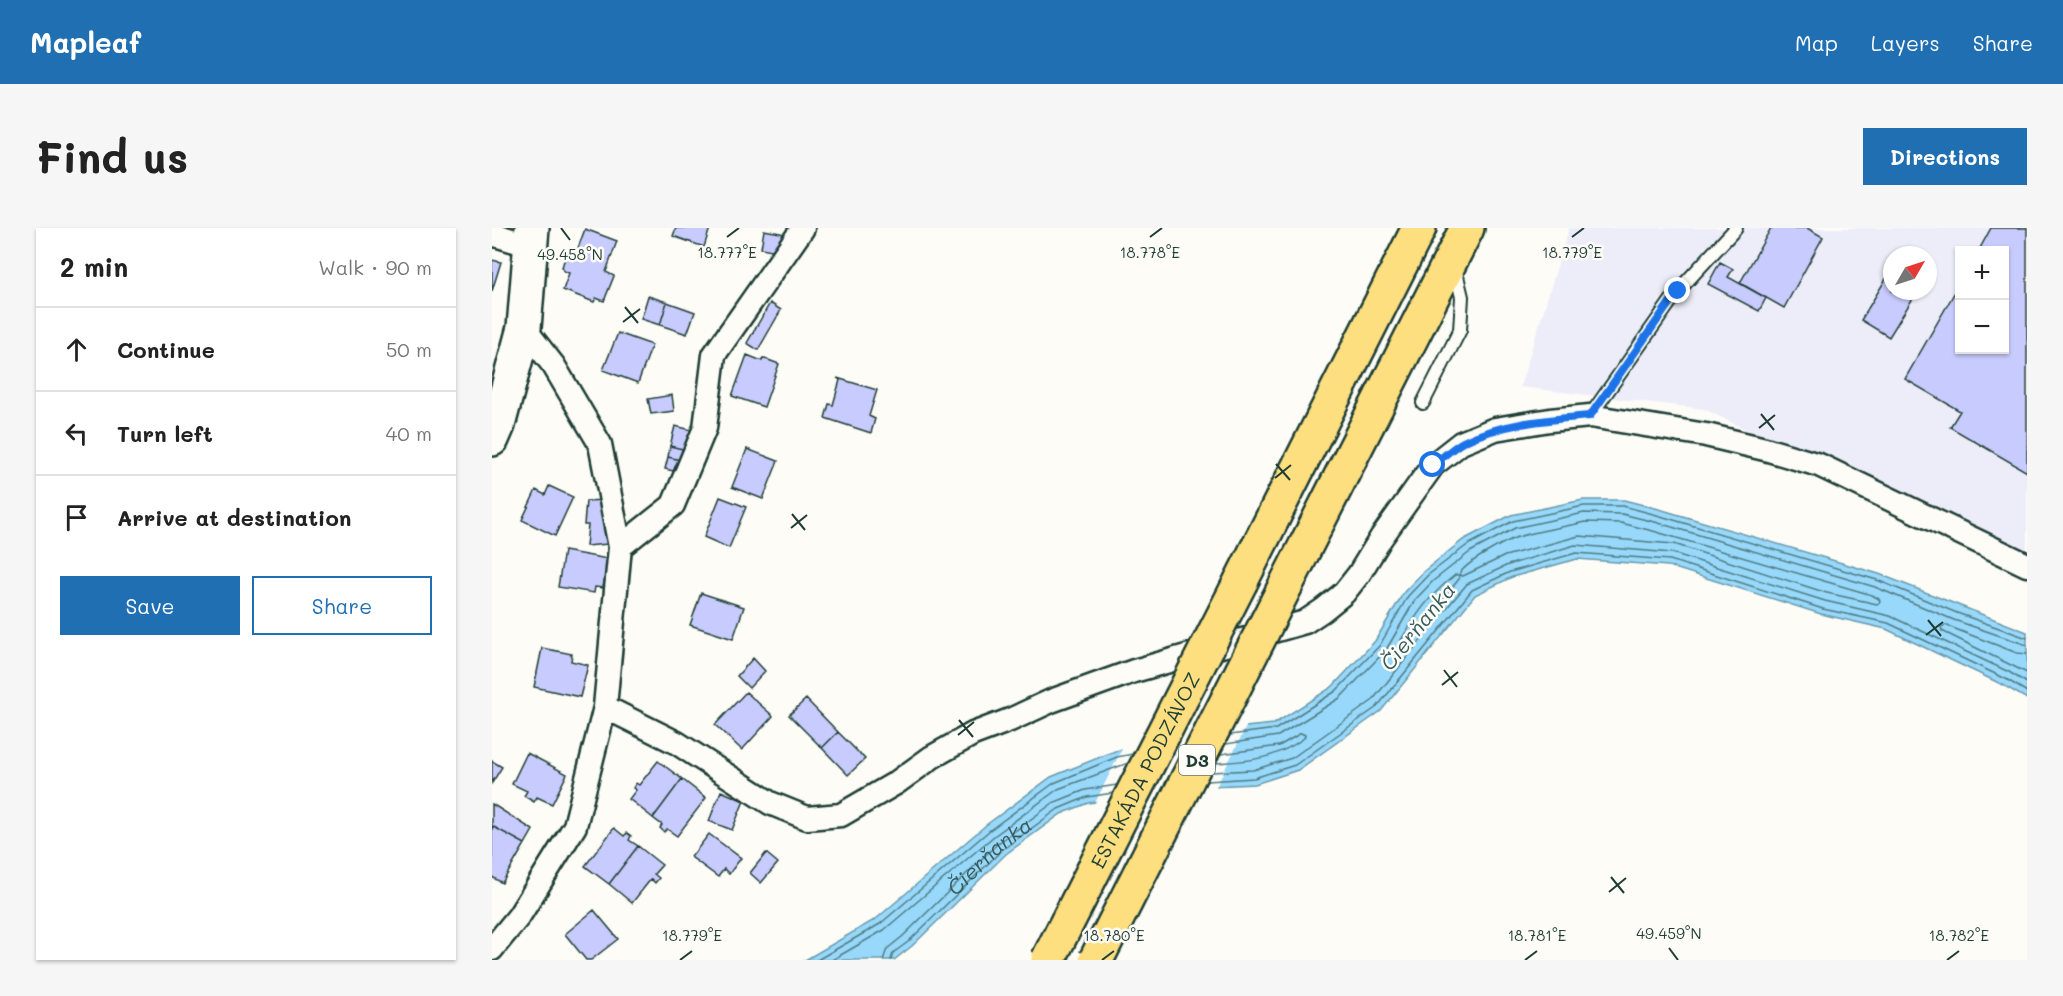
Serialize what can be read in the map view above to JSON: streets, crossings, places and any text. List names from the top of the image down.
{
  "streets": {
    "highway": ["D3", "ESTAKÁDA PODZÁVOZ"]
  },
  "water": ["Čierňanka"],
  "north": "top right",
  "page": {
    "header": "Mapleaf",
    "nav": ["Map", "Layers", "Share"],
    "buttons": [
      "Directions",
      ["Save", "Share"]
    ],
    "title": "Find us",
    "heading": ["2 min", "Walk · 90 m"],
    "map_buttons": ["+", "−"],
    "list": [
      ["Continue", "50 m"],
      ["Turn left", "40 m"],
      "Arrive at destination"
    ]
  },
  "coordinates": [
    "18.777°E",
    "18.778°E",
    "18.779°E",
    "49.458°N",
    "49.459°N",
    "18.780°E",
    "18.781°E",
    "18.782°E"
  ]
}
